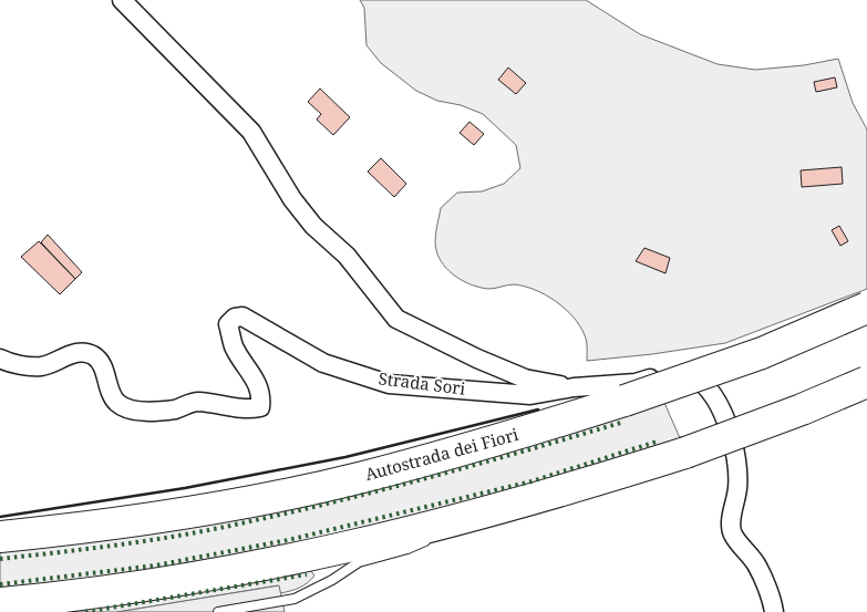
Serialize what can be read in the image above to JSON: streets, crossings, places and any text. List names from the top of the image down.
{
  "streets": {
    "highway": ["Autostrada dei Fiori"],
    "street": ["Strada Sori"]
  }
}
